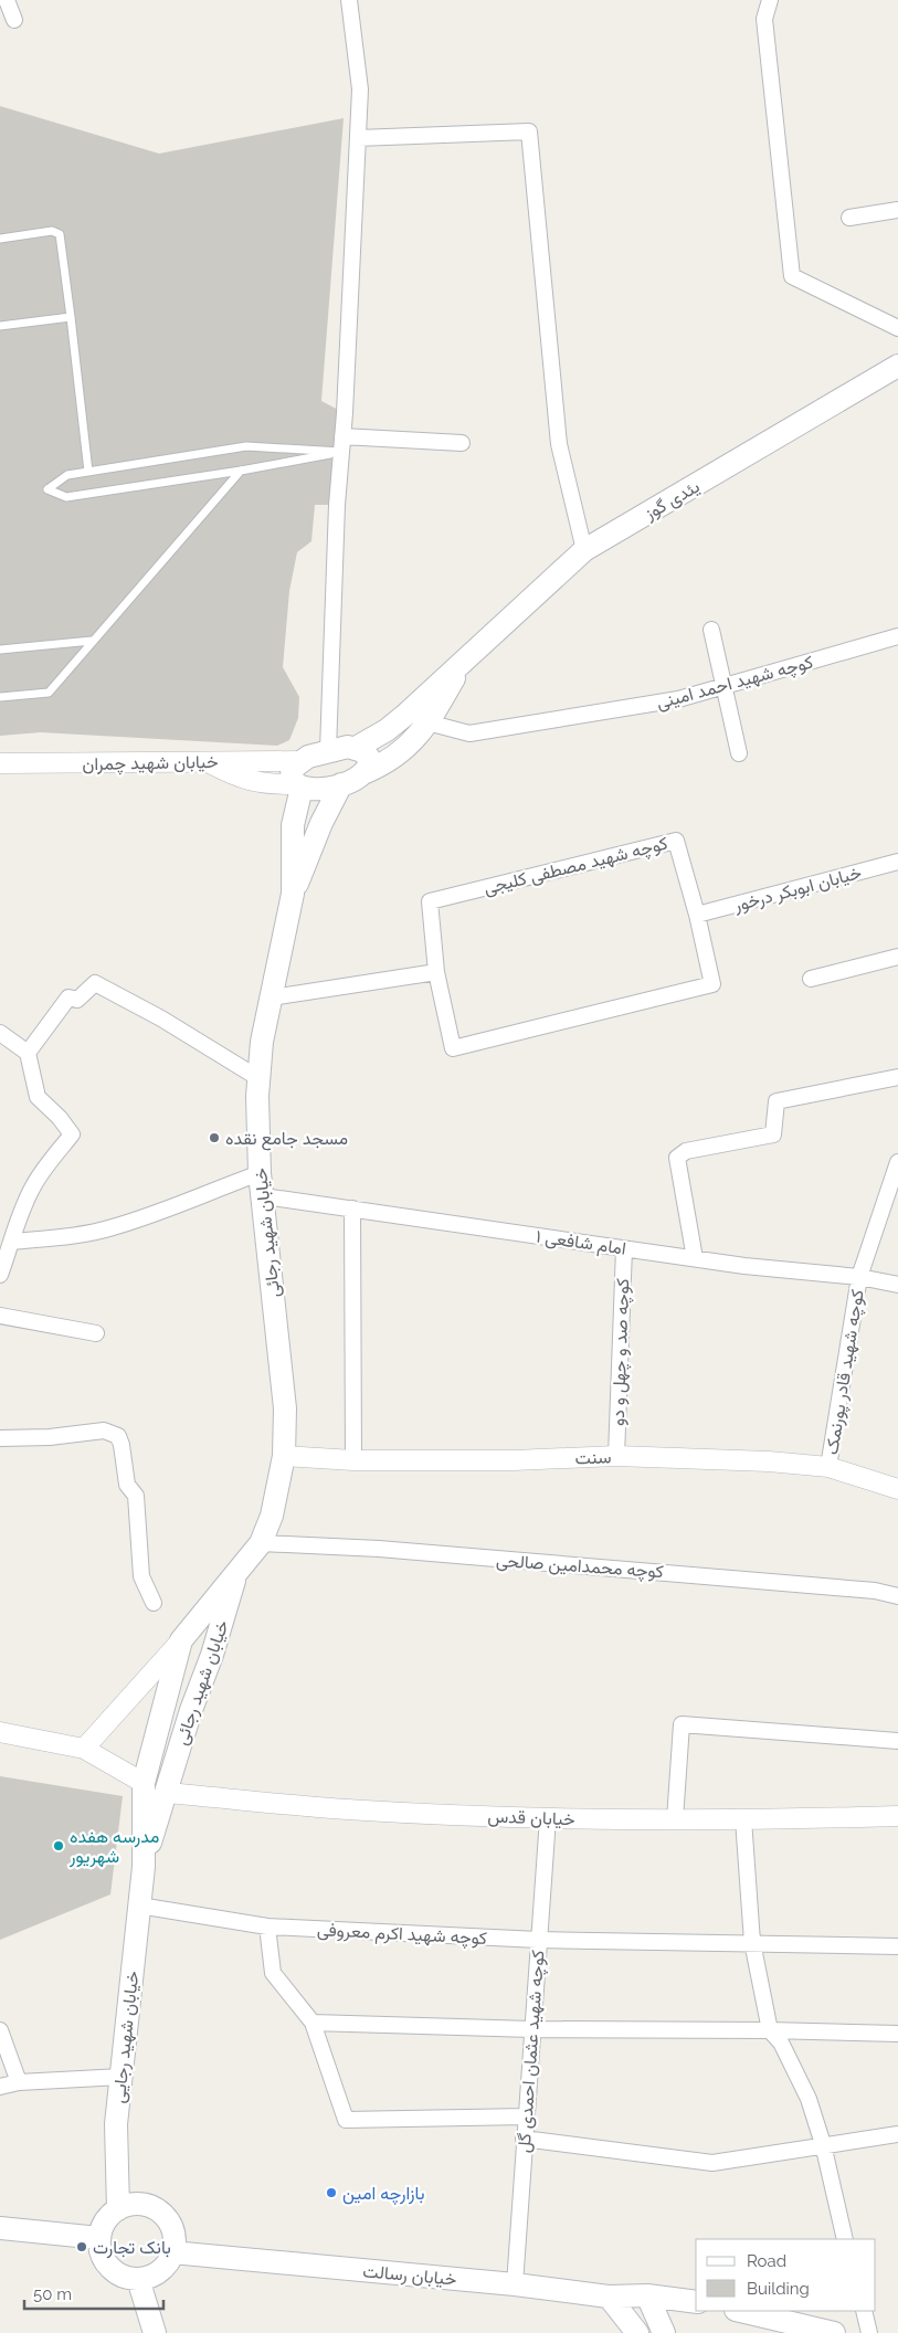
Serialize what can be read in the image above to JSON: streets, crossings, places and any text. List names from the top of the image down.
{
  "streets": {
    "main road": [
      "یئدی گوز",
      "خیابان شهید رجائی",
      "خیابان شهید رجایی",
      "خیابان رسالت"
    ],
    "street": [
      "کوچه شهید احمد امینی",
      "خیابان شهید چمران",
      "کوچه شهید مصطفی کلیجی",
      "خیابان ابوبکر درخور",
      "امام شافعی ۱",
      "کوچه صد و چهل و دو",
      "کوچه شهید قادر پورنمک",
      "سنت",
      "کوچه محمدامین صالحی",
      "خیابان قدس",
      "کوچه شهید اکرم معروفی",
      "کوچه شهید عثمان احمدی گل"
    ]
  },
  "crossings": [
    ["خیابان شهید چمران", "خیابان شهید رجائی"],
    ["کوچه شهید مصطفی کلیجی", "خیابان ابوبکر درخور"],
    ["خیابان شهید رجائی", "امام شافعی ۱"],
    ["خیابان شهید رجائی", "سنت"],
    ["خیابان شهید رجائی", "کوچه محمدامین صالحی"],
    ["خیابان شهید رجائی", "خیابان قدس"],
    ["خیابان شهید رجائی", "خیابان شهید رجایی"],
    ["امام شافعی ۱", "کوچه صد و چهل و دو"],
    ["امام شافعی ۱", "کوچه شهید قادر پورنمک"],
    ["کوچه صد و چهل و دو", "سنت"],
    ["کوچه شهید قادر پورنمک", "سنت"],
    ["خیابان قدس", "خیابان شهید رجایی"],
    ["خیابان قدس", "کوچه شهید عثمان احمدی گل"],
    ["کوچه شهید اکرم معروفی", "خیابان شهید رجایی"],
    ["کوچه شهید اکرم معروفی", "کوچه شهید عثمان احمدی گل"],
    ["خیابان شهید رجایی", "خیابان رسالت"],
    ["کوچه شهید عثمان احمدی گل", "خیابان رسالت"]
  ],
  "places": [
    "مسجد جامع نقده",
    "مدرسه هفده شهریور",
    "بازارچه امین",
    "بانک تجارت"
  ],
  "legend": ["Road", "Building"],
  "scale_bar": "50 m"
}
